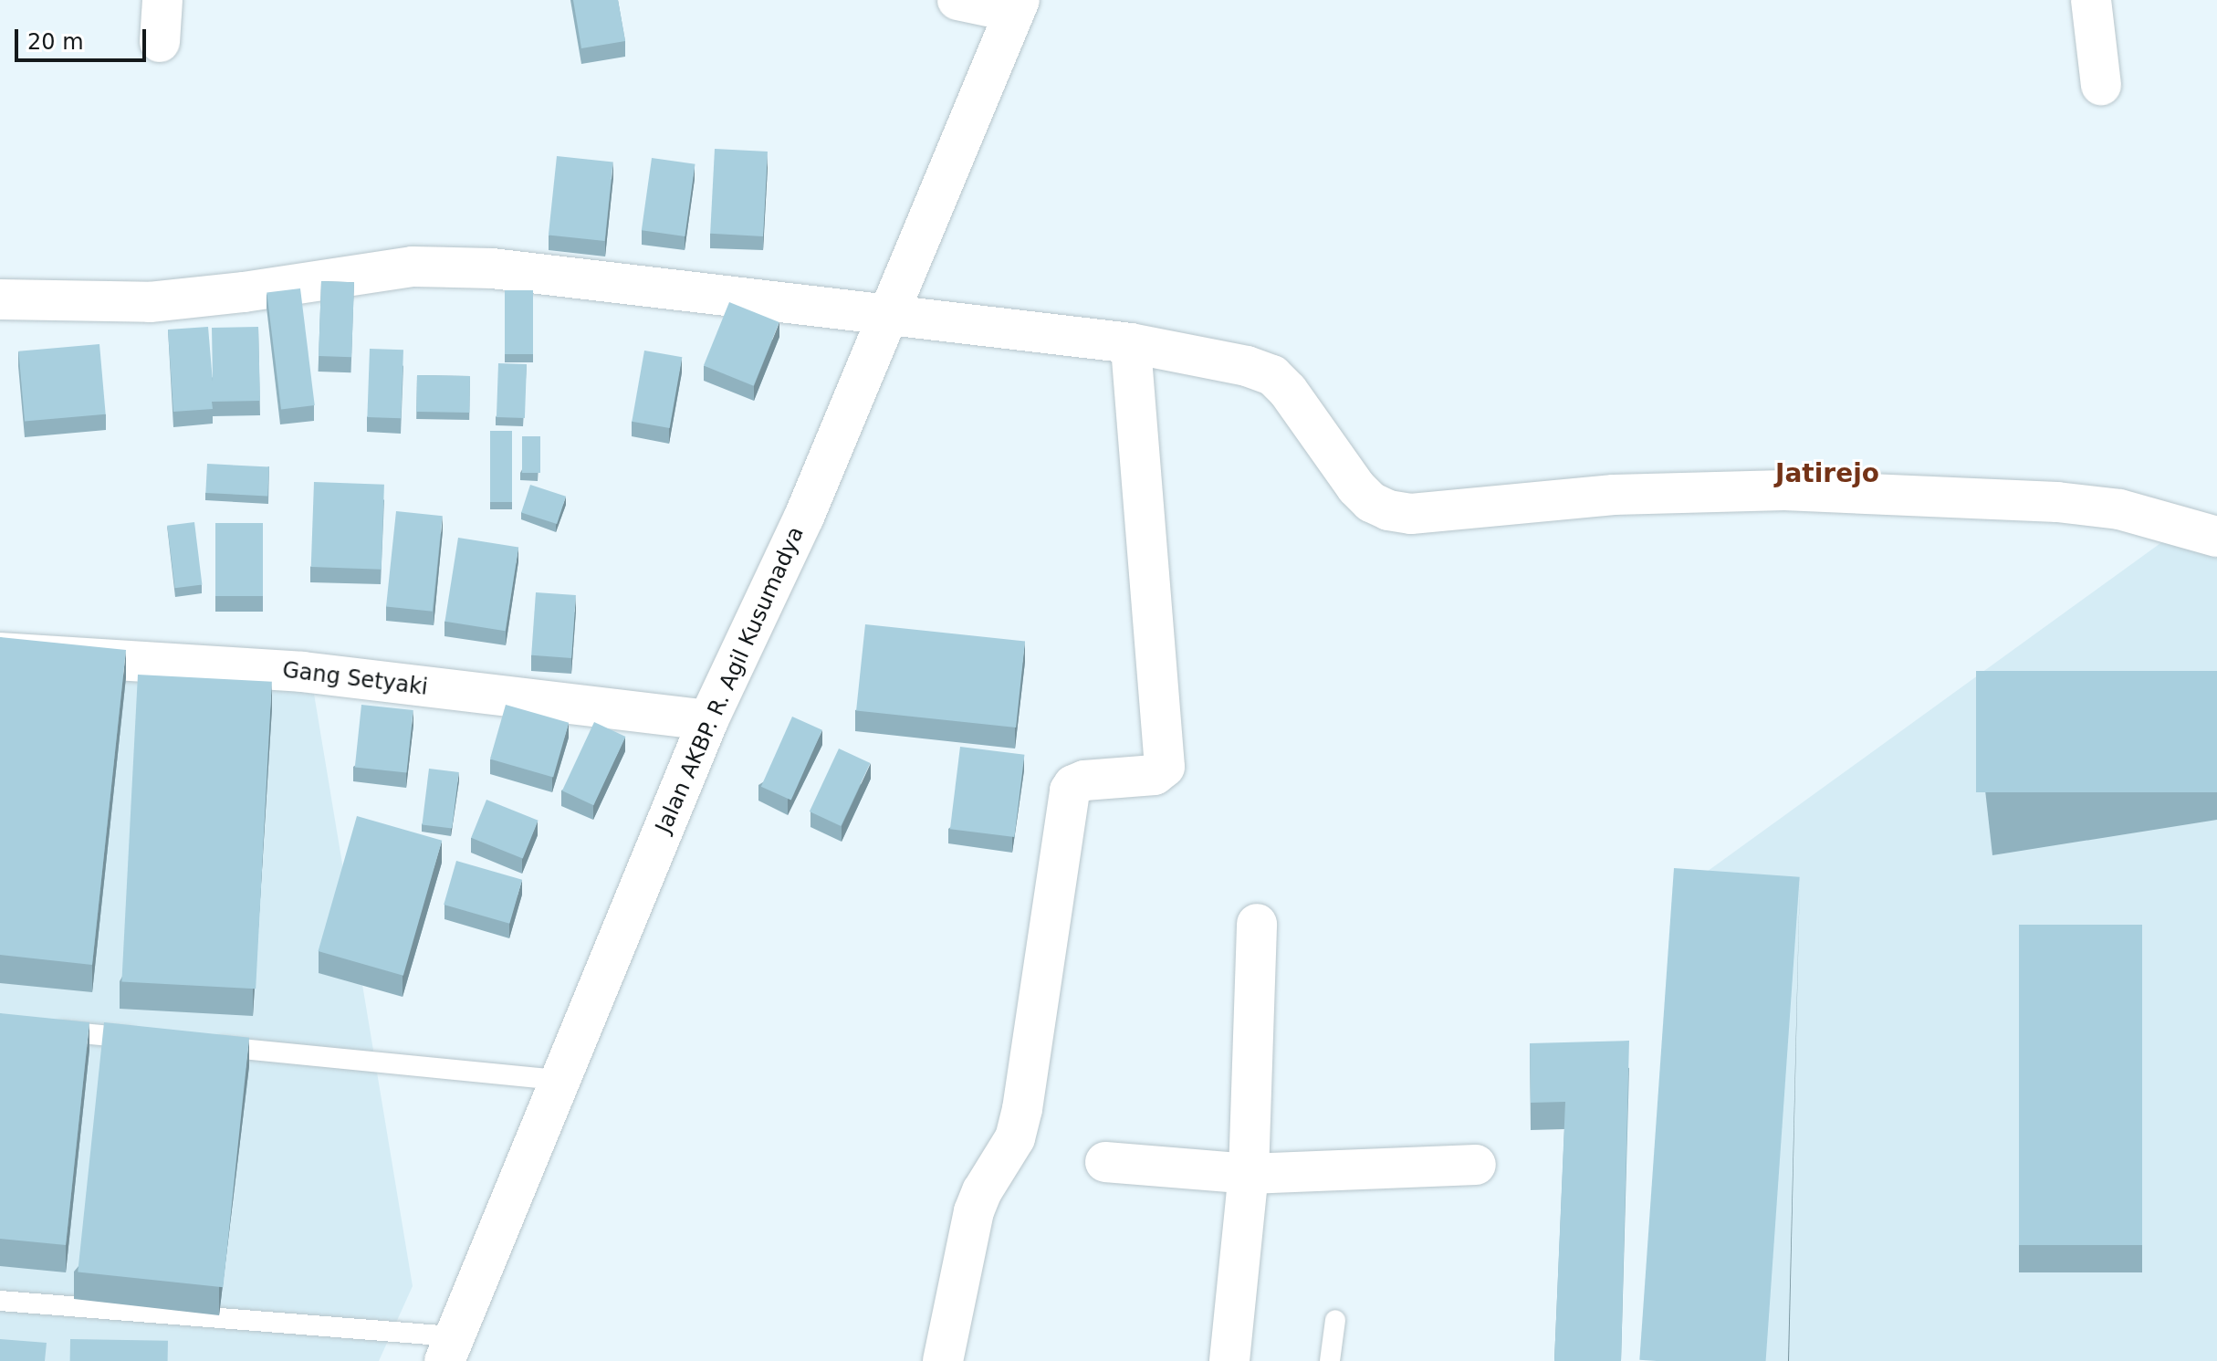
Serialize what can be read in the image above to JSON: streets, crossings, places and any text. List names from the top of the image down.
{
  "streets": {
    "street": ["Gang Setyaki", "Jalan AKBP. R. Agil Kusumadya"]
  },
  "crossings": [
    ["Gang Setyaki", "Jalan AKBP. R. Agil Kusumadya"]
  ],
  "districts": ["Jatirejo"],
  "scale_bar": "20 m"
}
